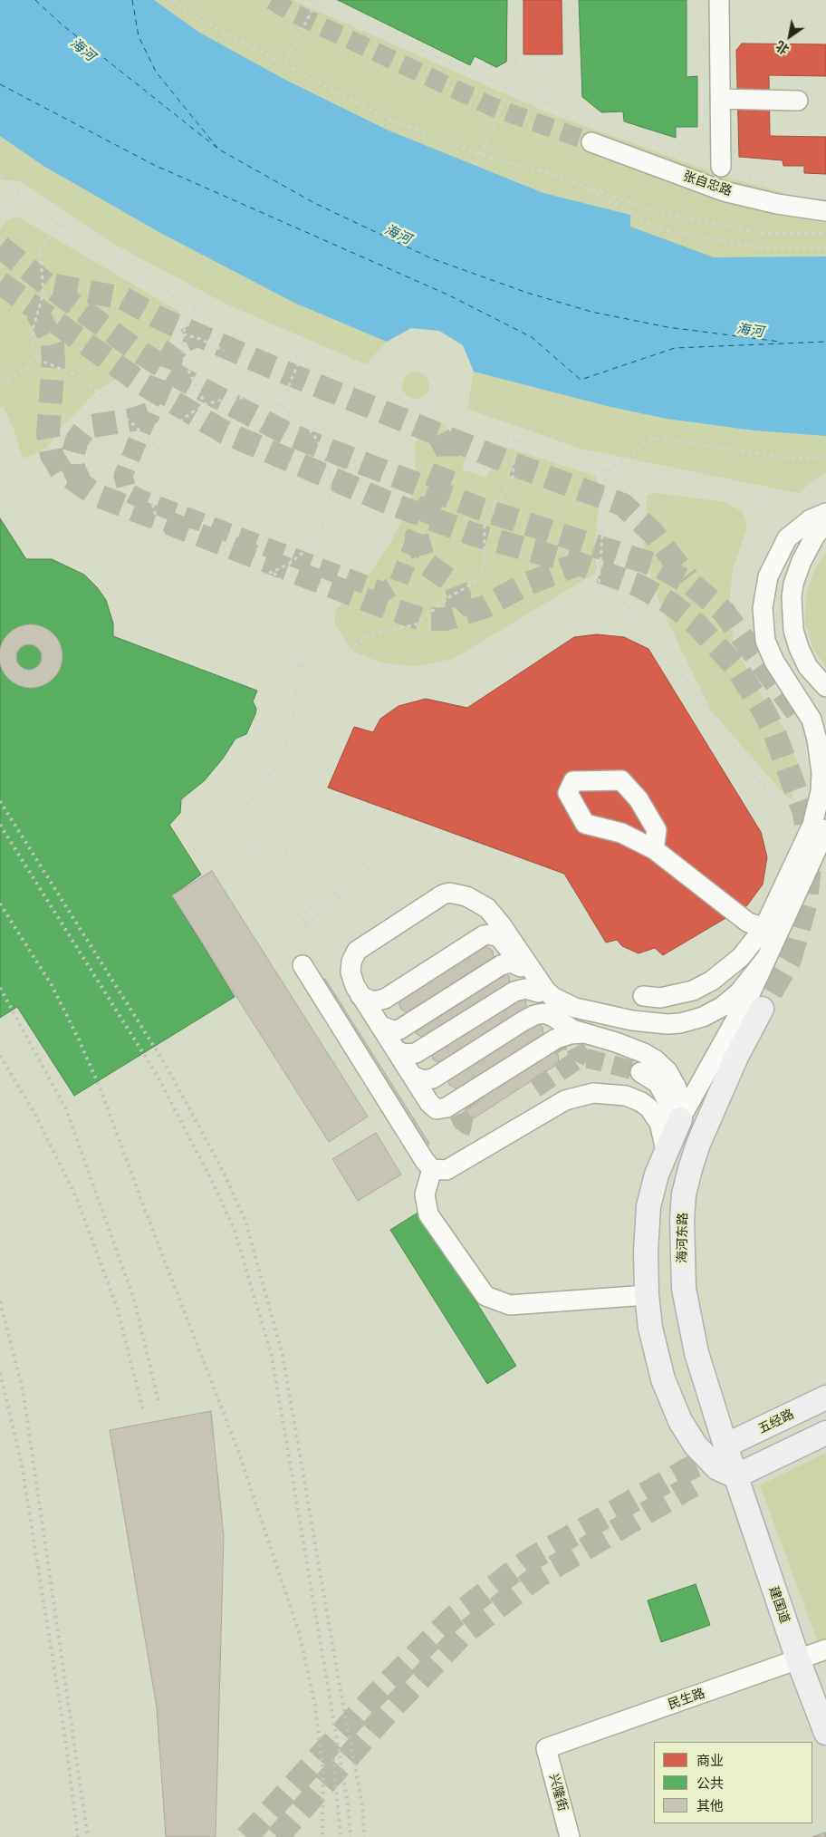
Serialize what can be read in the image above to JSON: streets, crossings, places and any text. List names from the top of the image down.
{
  "streets": {
    "main road": ["海河东路", "五经路", "建国道"],
    "street": ["张自忠路", "民生路", "兴隆街"]
  },
  "crossings": [
    ["海河东路", "五经路"],
    ["海河东路", "建国道"],
    ["建国道", "民生路"],
    ["民生路", "兴隆街"]
  ],
  "water": ["海河"],
  "legend": ["商业", "公共", "其他"],
  "north": "bottom left"
}
